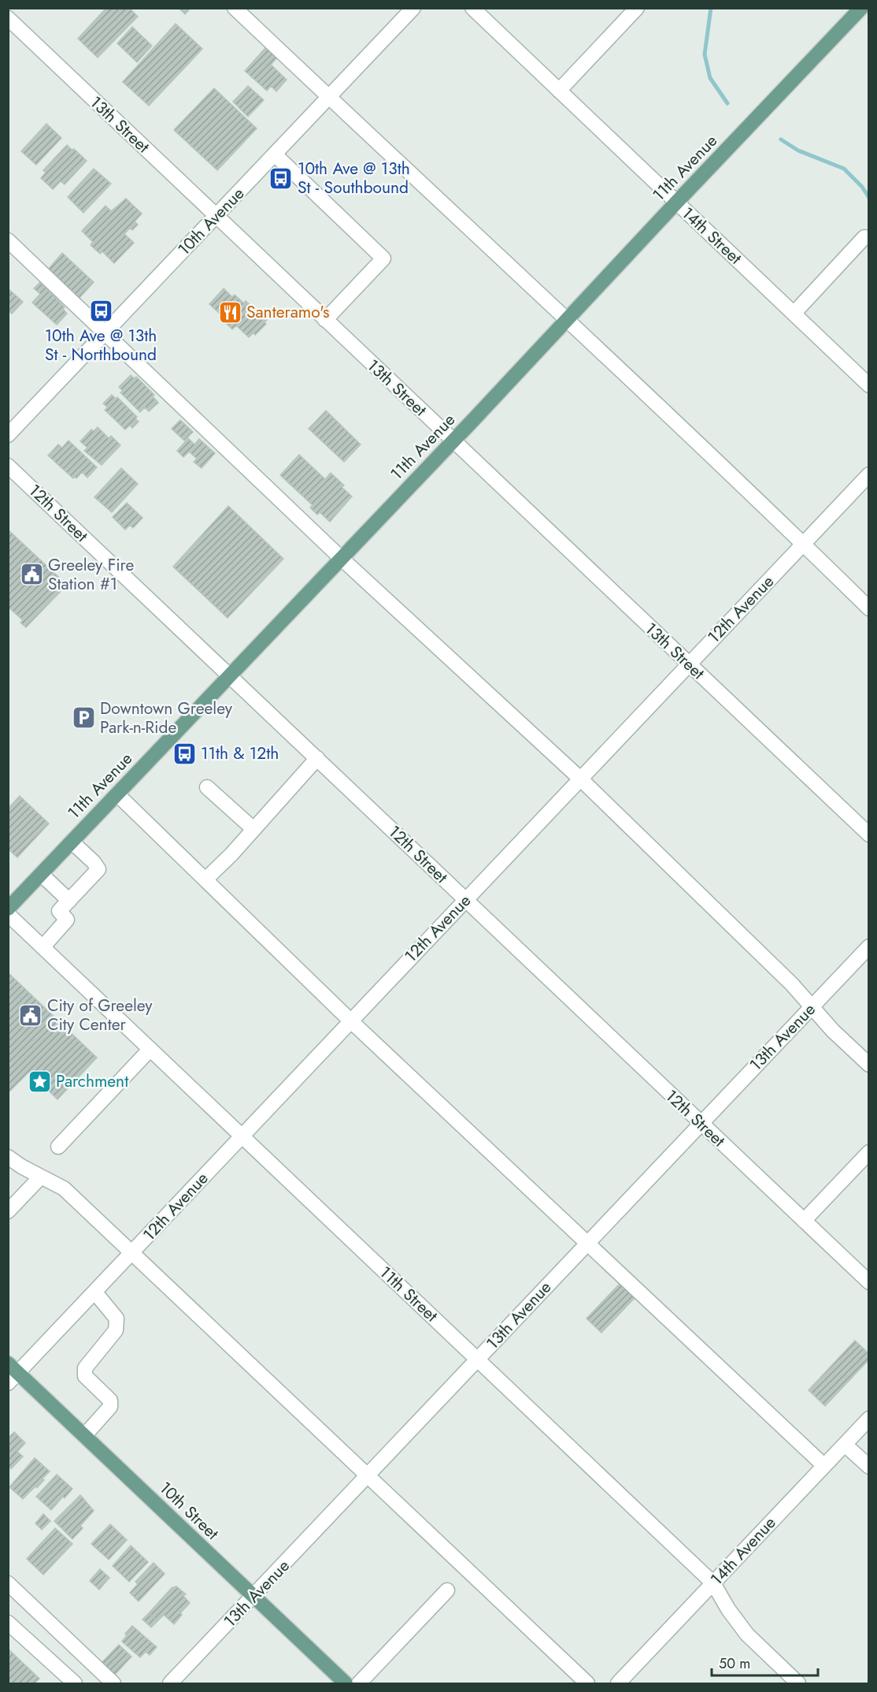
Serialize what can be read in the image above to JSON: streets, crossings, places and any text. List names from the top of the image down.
{
  "streets": {
    "main road": ["11th Avenue", "10th Street"],
    "street": [
      "13th Street",
      "10th Avenue",
      "14th Street",
      "12th Street",
      "12th Avenue",
      "13th Avenue",
      "11th Street",
      "14th Avenue"
    ]
  },
  "crossings": [
    ["13th Street", "11th Avenue"],
    ["13th Street", "10th Avenue"],
    ["13th Street", "12th Avenue"],
    ["11th Avenue", "14th Street"],
    ["11th Avenue", "12th Street"],
    ["12th Street", "12th Avenue"],
    ["12th Street", "13th Avenue"],
    ["12th Avenue", "11th Street"],
    ["12th Avenue", "10th Street"],
    ["13th Avenue", "11th Street"],
    ["13th Avenue", "10th Street"],
    ["11th Street", "14th Avenue"]
  ],
  "places": {
    "bus stop": ["10th Ave @ 13th St - Southbound", "10th Ave @ 13th St - Northbound", "11th & 12th"],
    "restaurant": ["Santeramo's"],
    "public building": ["Greeley Fire Station #1", "City of Greeley City Center"],
    "parking": ["Downtown Greeley Park-n-Ride"],
    "place": ["Parchment"]
  },
  "scale_bar": "50 m"
}
